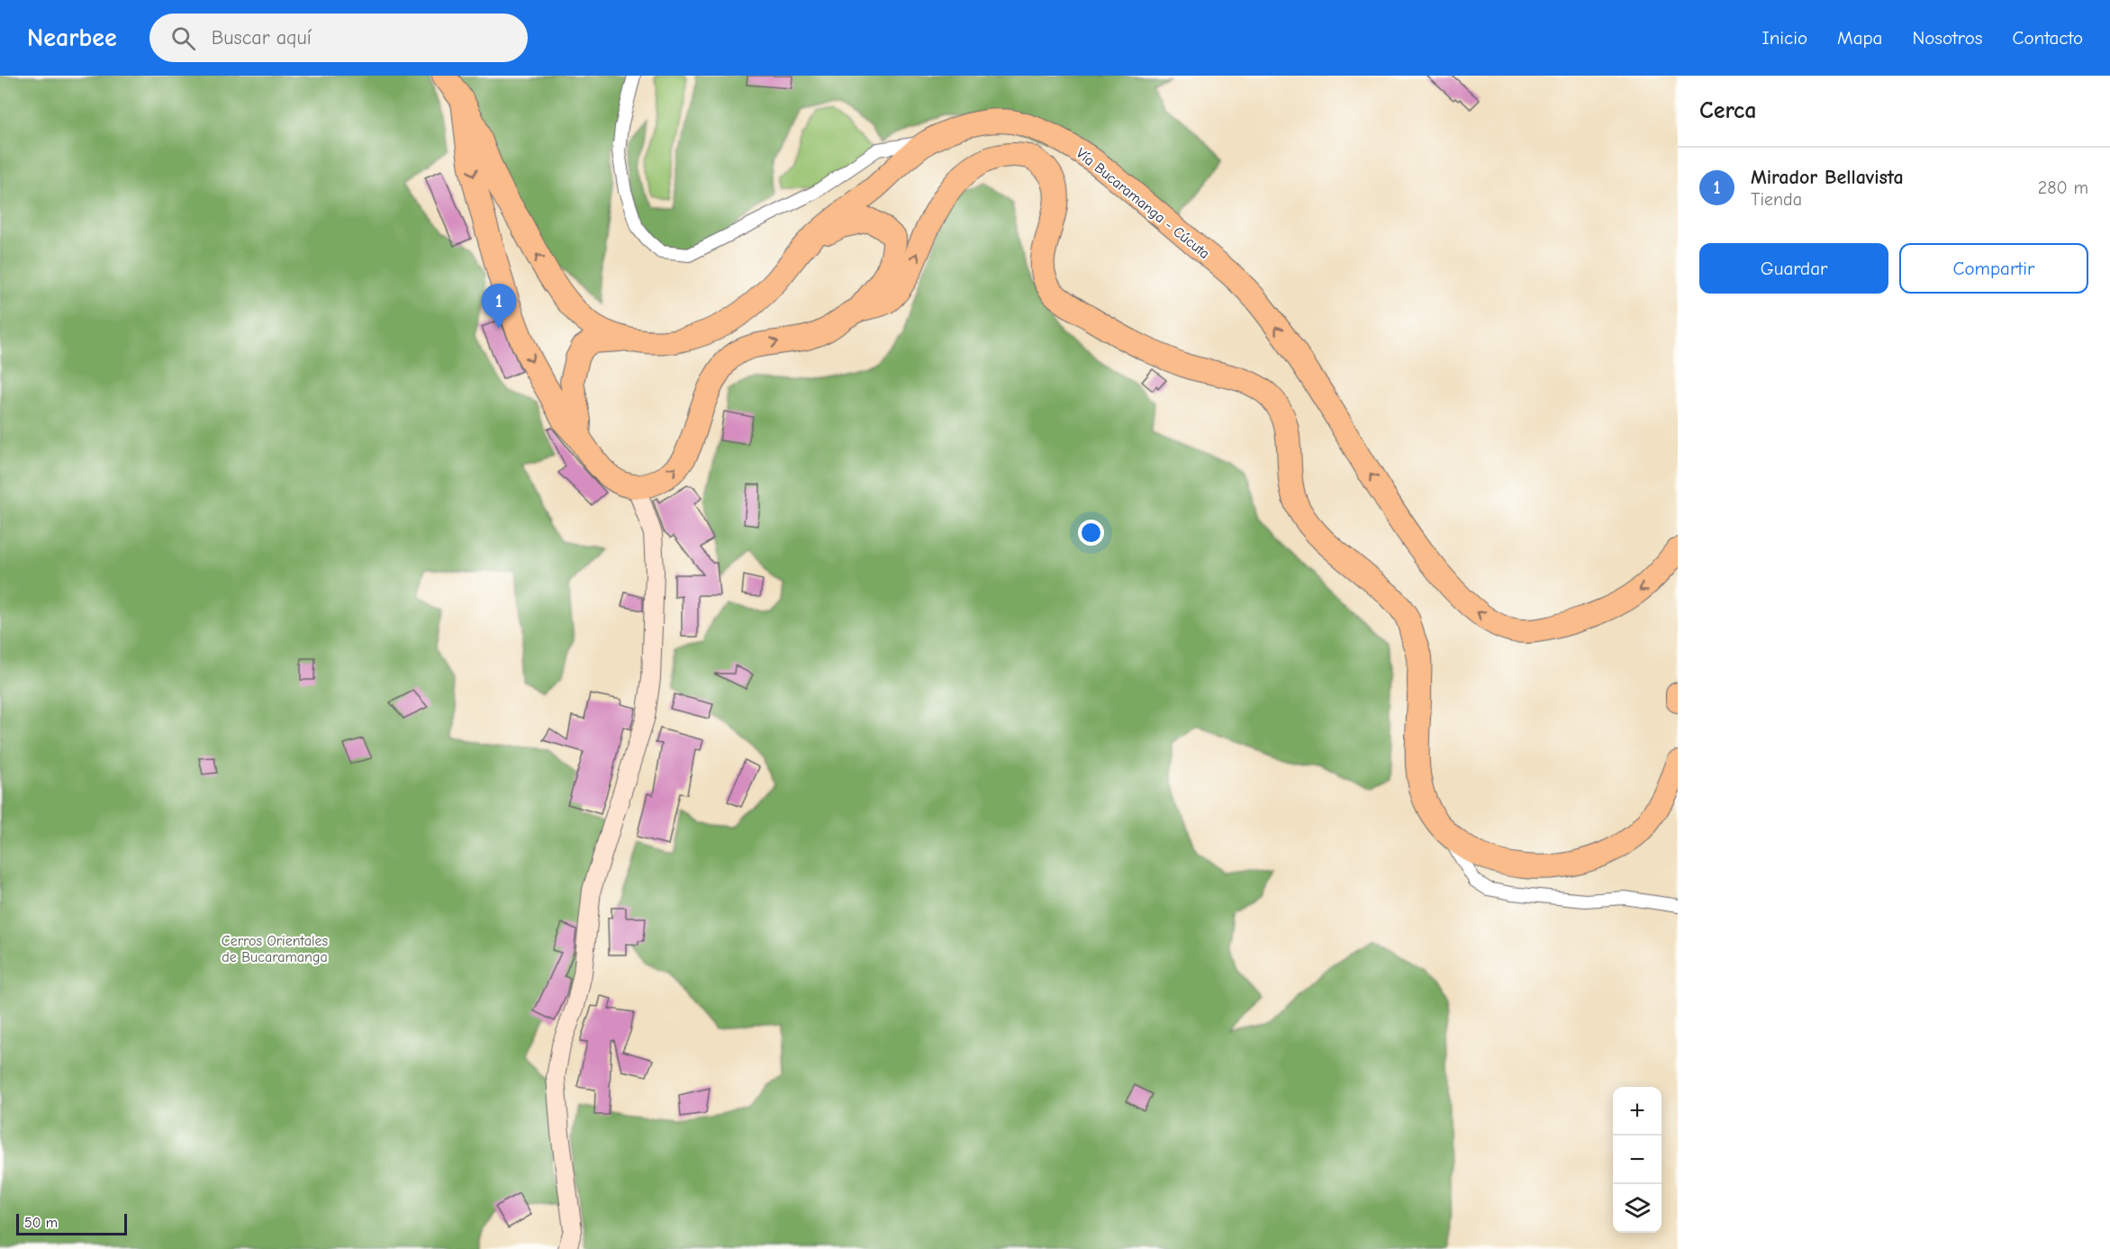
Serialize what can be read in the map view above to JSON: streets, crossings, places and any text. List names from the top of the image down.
{
  "streets": {
    "highway": ["Vía Bucaramanga - Cúcuta"]
  },
  "one_way": ["Vía Bucaramanga - Cúcuta"],
  "parks": ["Cerros Orientales de Bucaramanga"],
  "scale_bar": "50 m",
  "page": {
    "header": "Nearbee",
    "search": "Buscar aquí",
    "nav": [
      "Inicio",
      "Mapa",
      "Nosotros",
      "Contacto"
    ],
    "heading": "Cerca",
    "list": [
      {
        "mark": "1",
        "name": "Mirador Bellavista",
        "note": "Tienda",
        "value": "280 m"
      }
    ],
    "buttons": ["Guardar", "Compartir"],
    "pins": "1",
    "map_buttons": ["+", "−"],
    "scale": "50 m"
  }
}
